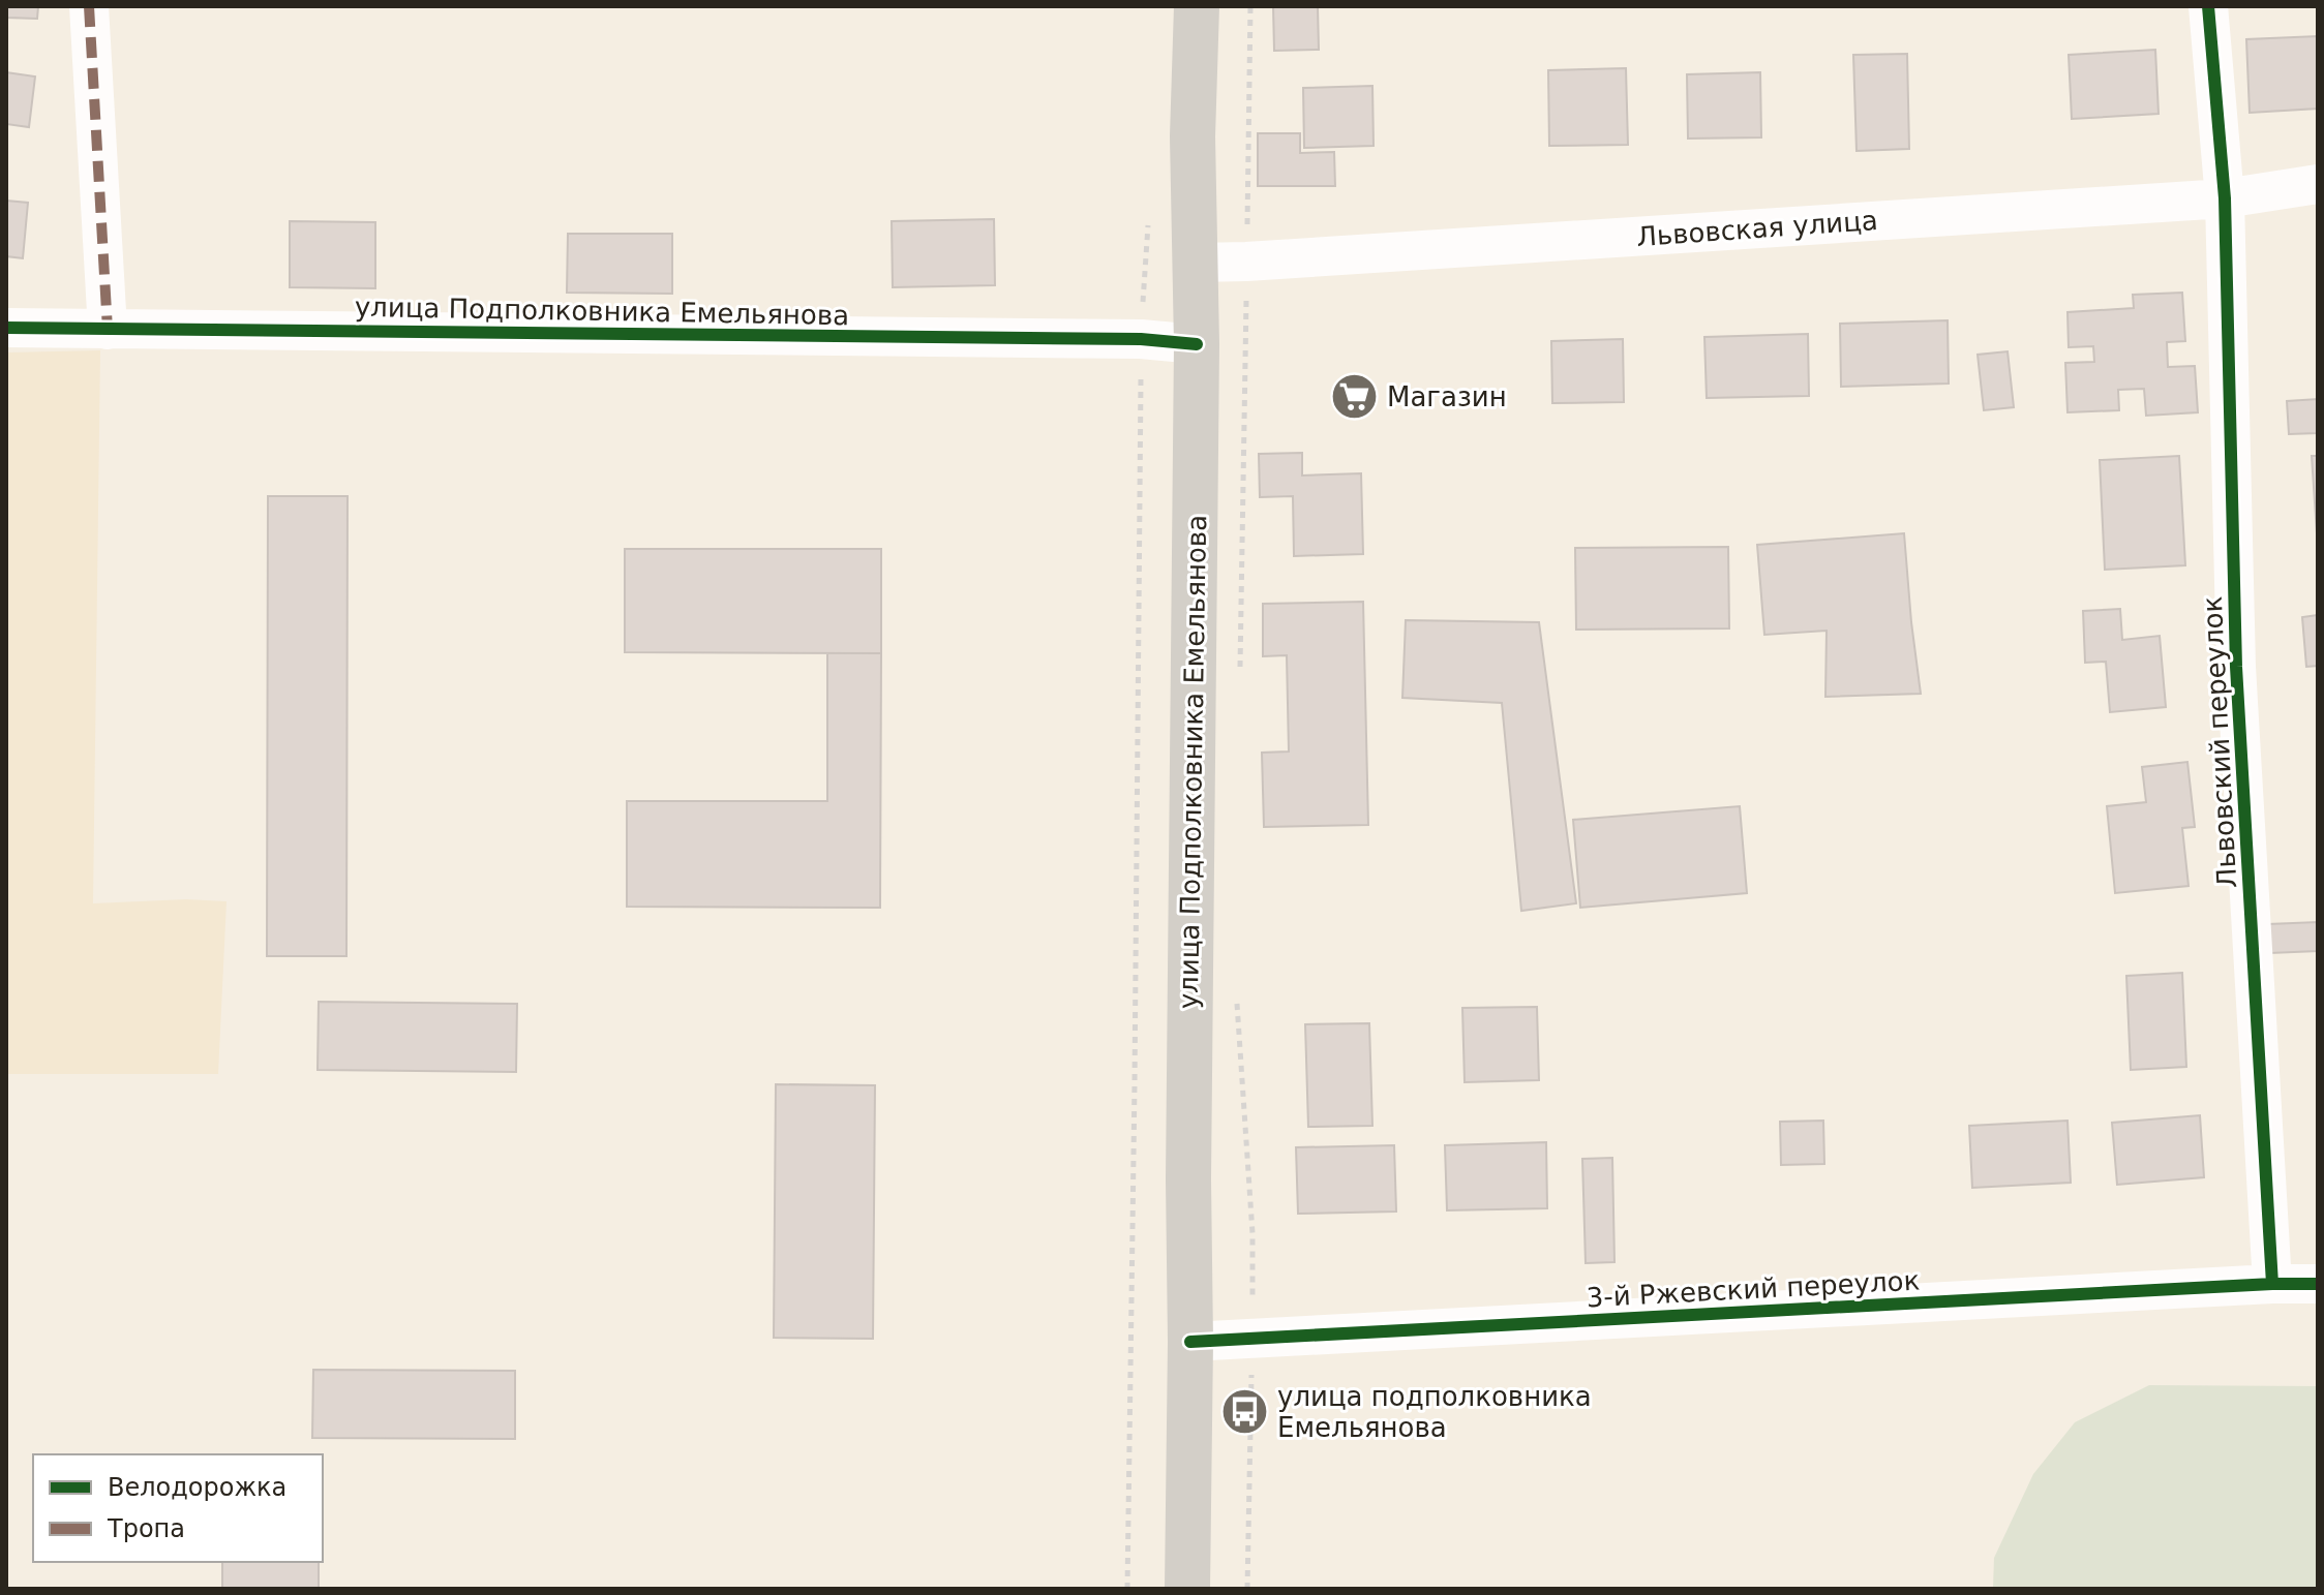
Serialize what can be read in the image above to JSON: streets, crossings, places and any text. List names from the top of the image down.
{
  "streets": {
    "main road": ["улица Подполковника Емельянова"],
    "street": ["Львовская улица", "Львовский переулок", "3-й Ржевский переулок"]
  },
  "crossings": [
    ["Львовская улица", "улица Подполковника Емельянова"],
    ["Львовская улица", "Львовский переулок"],
    ["улица Подполковника Емельянова", "3-й Ржевский переулок"],
    ["Львовский переулок", "3-й Ржевский переулок"]
  ],
  "places": {
    "supermarket": ["Магазин"],
    "bus stop": ["улица подполковника Емельянова"]
  },
  "legend": ["Велодорожка", "Тропа"]
}
